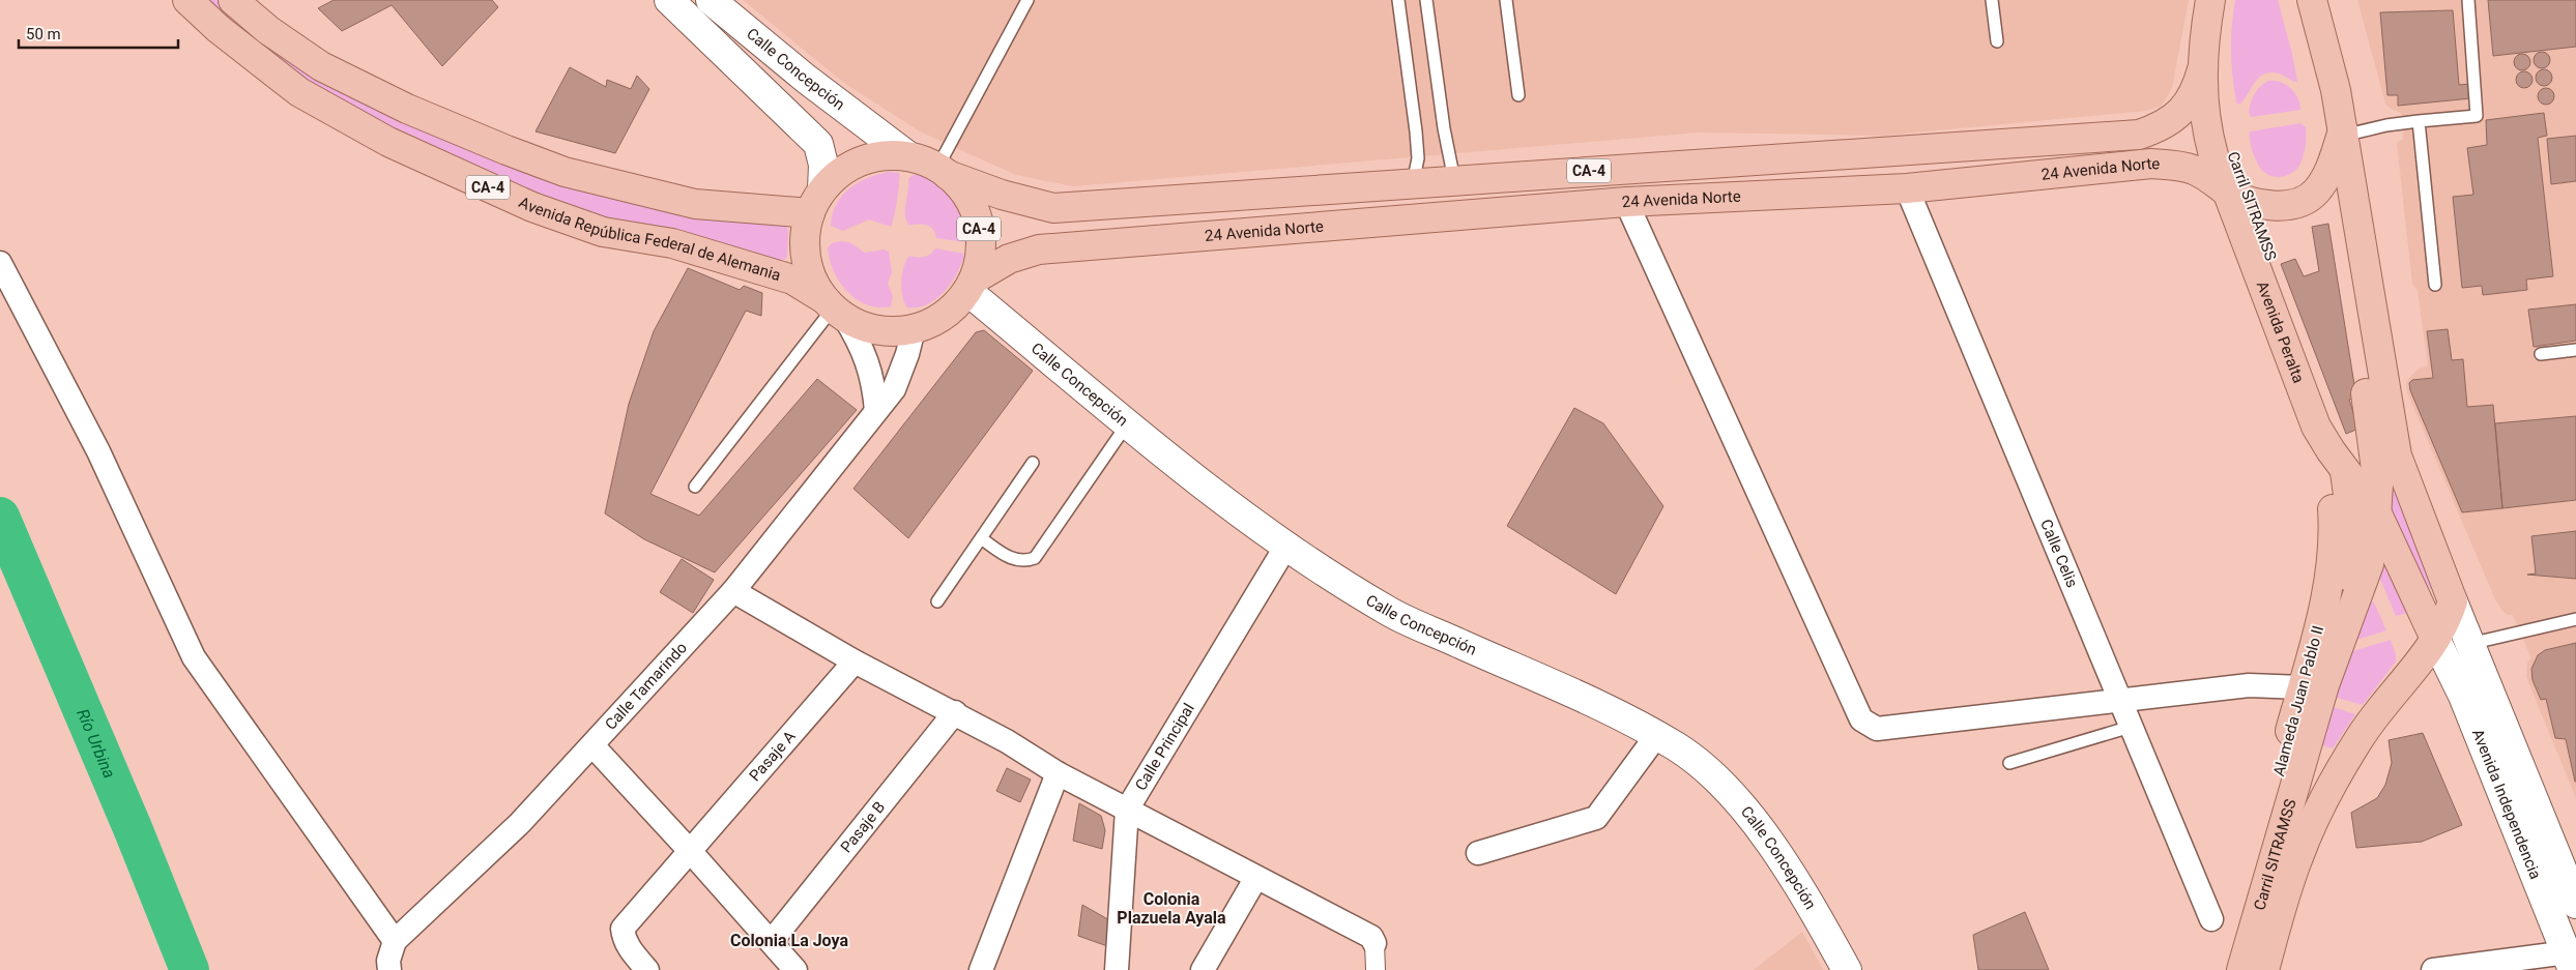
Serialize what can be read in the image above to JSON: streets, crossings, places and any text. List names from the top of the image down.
{
  "streets": {
    "main road": [
      "24 Avenida Norte",
      "CA-4",
      "Carril SITRAMSS",
      "Avenida República Federal de Alemania",
      "Avenida Peralta",
      "Alameda Juan Pablo II"
    ],
    "street": [
      "Calle Concepción",
      "Calle Celis",
      "Calle Tamarindo",
      "Calle Principal",
      "Pasaje A",
      "Avenida Independencia",
      "Pasaje B"
    ]
  },
  "crossings": [
    ["Calle Concepción", "24 Avenida Norte"],
    ["Calle Concepción", "CA-4"],
    ["Calle Concepción", "Avenida República Federal de Alemania"],
    ["Calle Concepción", "Calle Tamarindo"],
    ["Calle Concepción", "Calle Principal"],
    ["24 Avenida Norte", "CA-4"],
    ["24 Avenida Norte", "Carril SITRAMSS"],
    ["24 Avenida Norte", "Avenida República Federal de Alemania"],
    ["24 Avenida Norte", "Avenida Peralta"],
    ["24 Avenida Norte", "Calle Celis"],
    ["24 Avenida Norte", "Calle Tamarindo"],
    ["CA-4", "Avenida República Federal de Alemania"],
    ["CA-4", "Calle Tamarindo"],
    ["Carril SITRAMSS", "Avenida Peralta"],
    ["Avenida República Federal de Alemania", "Calle Tamarindo"],
    ["Avenida Peralta", "Alameda Juan Pablo II"],
    ["Avenida Peralta", "Avenida Independencia"]
  ],
  "districts": ["Colonia Plazuela Ayala", "Colonia La Joya"],
  "water": ["Río Urbina"],
  "scale_bar": "50 m"
}
